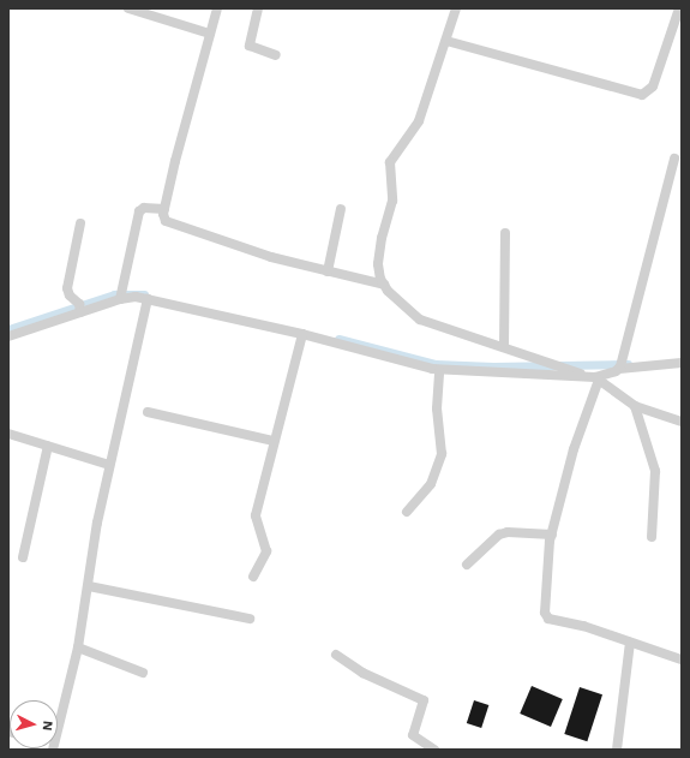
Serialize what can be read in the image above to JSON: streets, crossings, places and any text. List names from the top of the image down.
{
  "north": "right"
}
